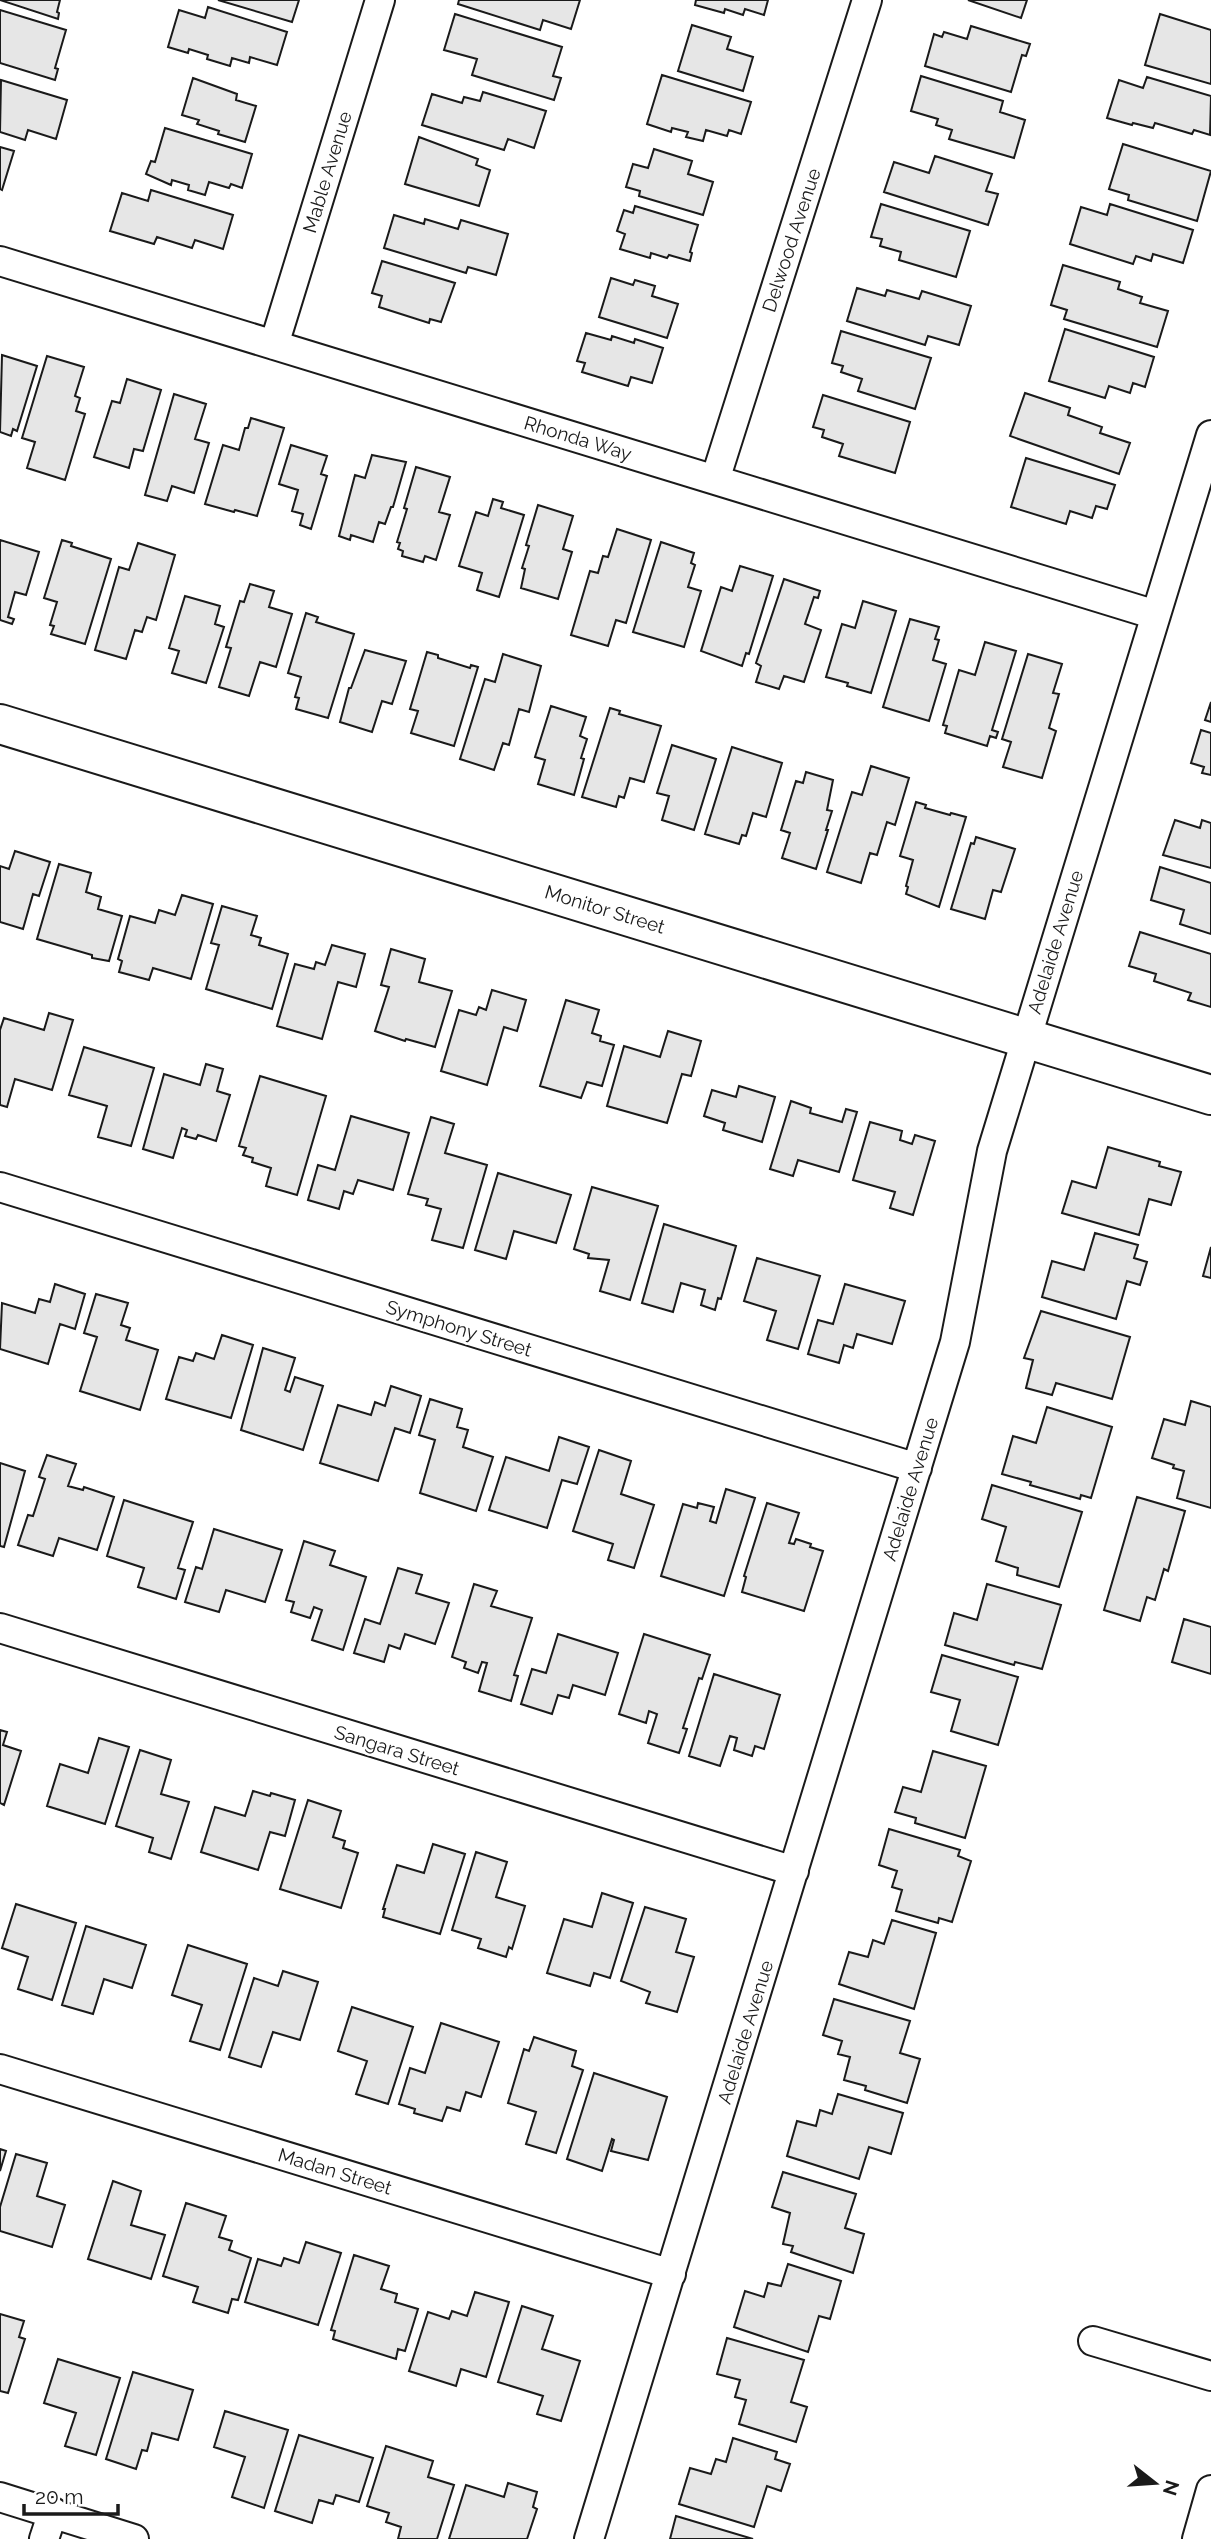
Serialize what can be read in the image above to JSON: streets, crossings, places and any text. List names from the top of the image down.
{
  "streets": {
    "street": [
      "Mable Avenue",
      "Delwood Avenue",
      "Rhonda Way",
      "Monitor Street",
      "Adelaide Avenue",
      "Symphony Street",
      "Sangara Street",
      "Madan Street"
    ]
  },
  "crossings": [
    ["Mable Avenue", "Rhonda Way"],
    ["Delwood Avenue", "Rhonda Way"],
    ["Rhonda Way", "Adelaide Avenue"],
    ["Monitor Street", "Adelaide Avenue"],
    ["Adelaide Avenue", "Symphony Street"],
    ["Adelaide Avenue", "Sangara Street"],
    ["Adelaide Avenue", "Madan Street"]
  ],
  "scale_bar": "20 m",
  "north": "right"
}
